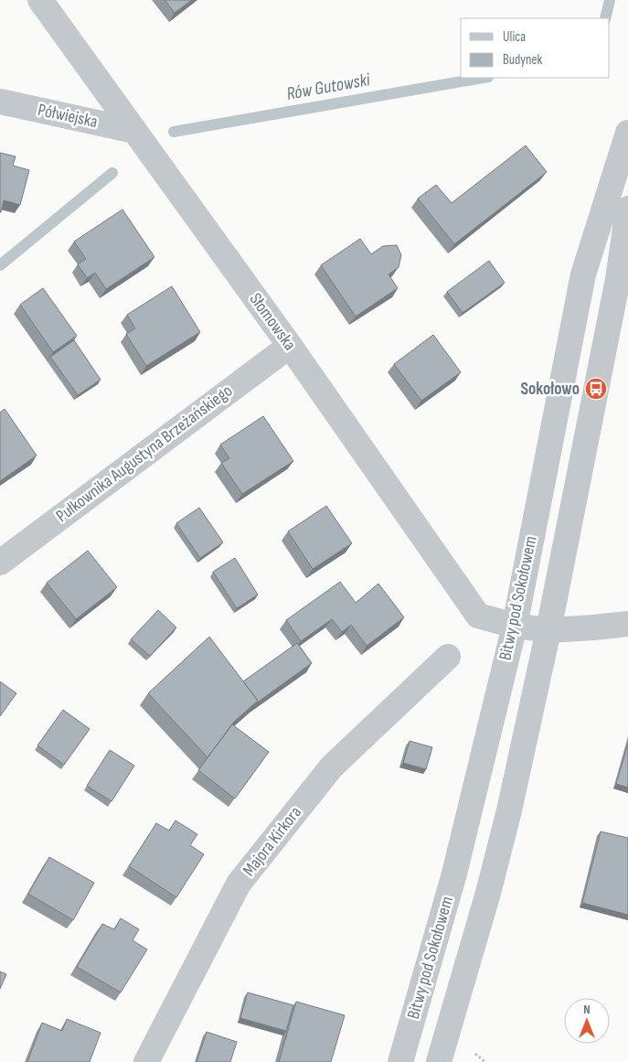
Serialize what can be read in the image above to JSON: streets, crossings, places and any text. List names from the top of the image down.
{
  "streets": {
    "street": [
      "Półwiejska",
      "Słomowska",
      "Pułkownika Augustyna Brzeżańskiego",
      "Bitwy pod Sokołowem",
      "Majora Kirkora"
    ]
  },
  "crossings": [
    ["Półwiejska", "Słomowska"],
    ["Słomowska", "Pułkownika Augustyna Brzeżańskiego"],
    ["Słomowska", "Bitwy pod Sokołowem"]
  ],
  "water": ["Rów Gutowski"],
  "places": {
    "bus stop": ["Sokołowo"]
  },
  "legend": ["Ulica", "Budynek"],
  "north": "top"
}
